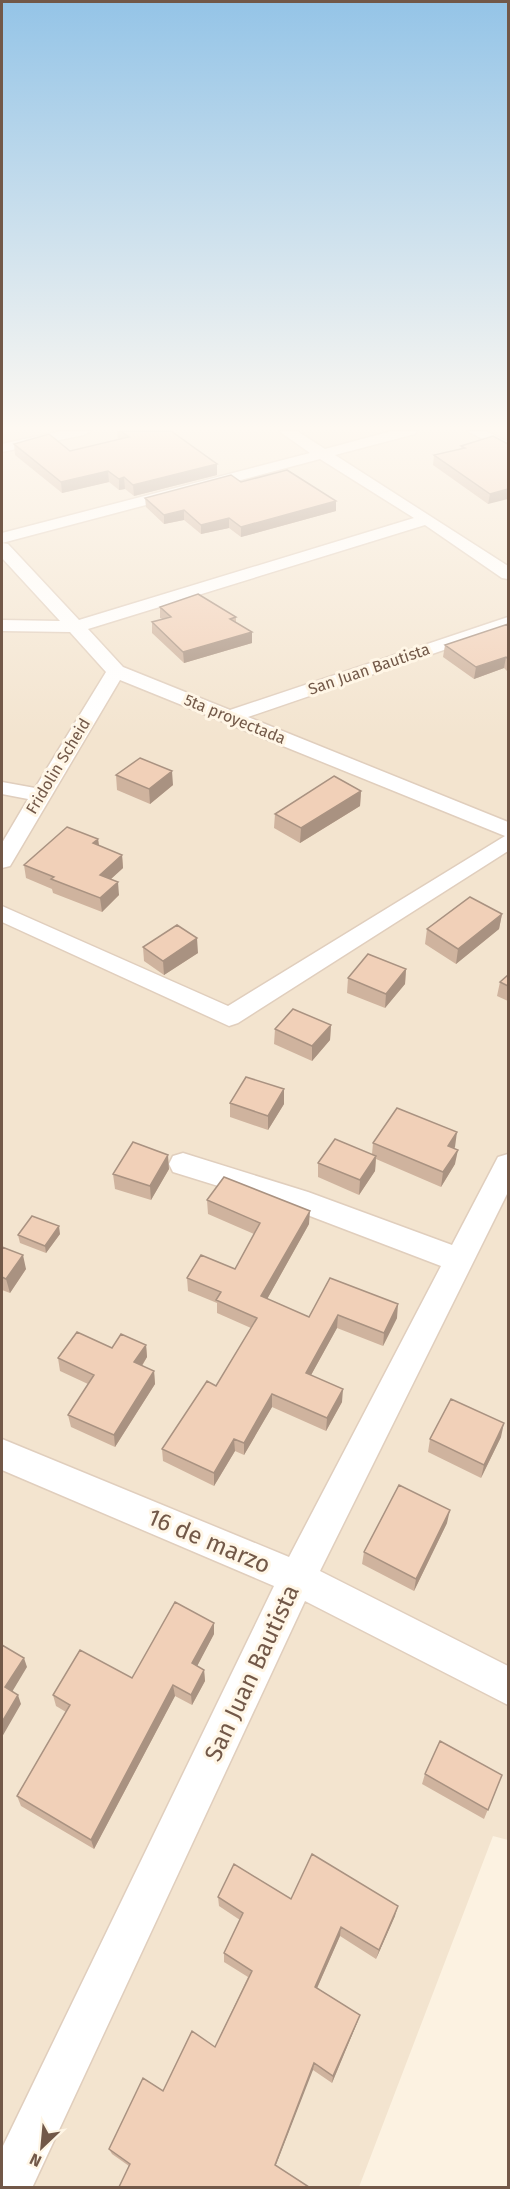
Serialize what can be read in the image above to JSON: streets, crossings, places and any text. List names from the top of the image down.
{
  "streets": {
    "street": [
      "San Juan Bautista",
      "5ta proyectada",
      "Fridolin Scheid",
      "16 de marzo"
    ]
  },
  "crossings": [
    ["San Juan Bautista", "5ta proyectada"],
    ["San Juan Bautista", "16 de marzo"],
    ["5ta proyectada", "Fridolin Scheid"]
  ],
  "north": "bottom left"
}
